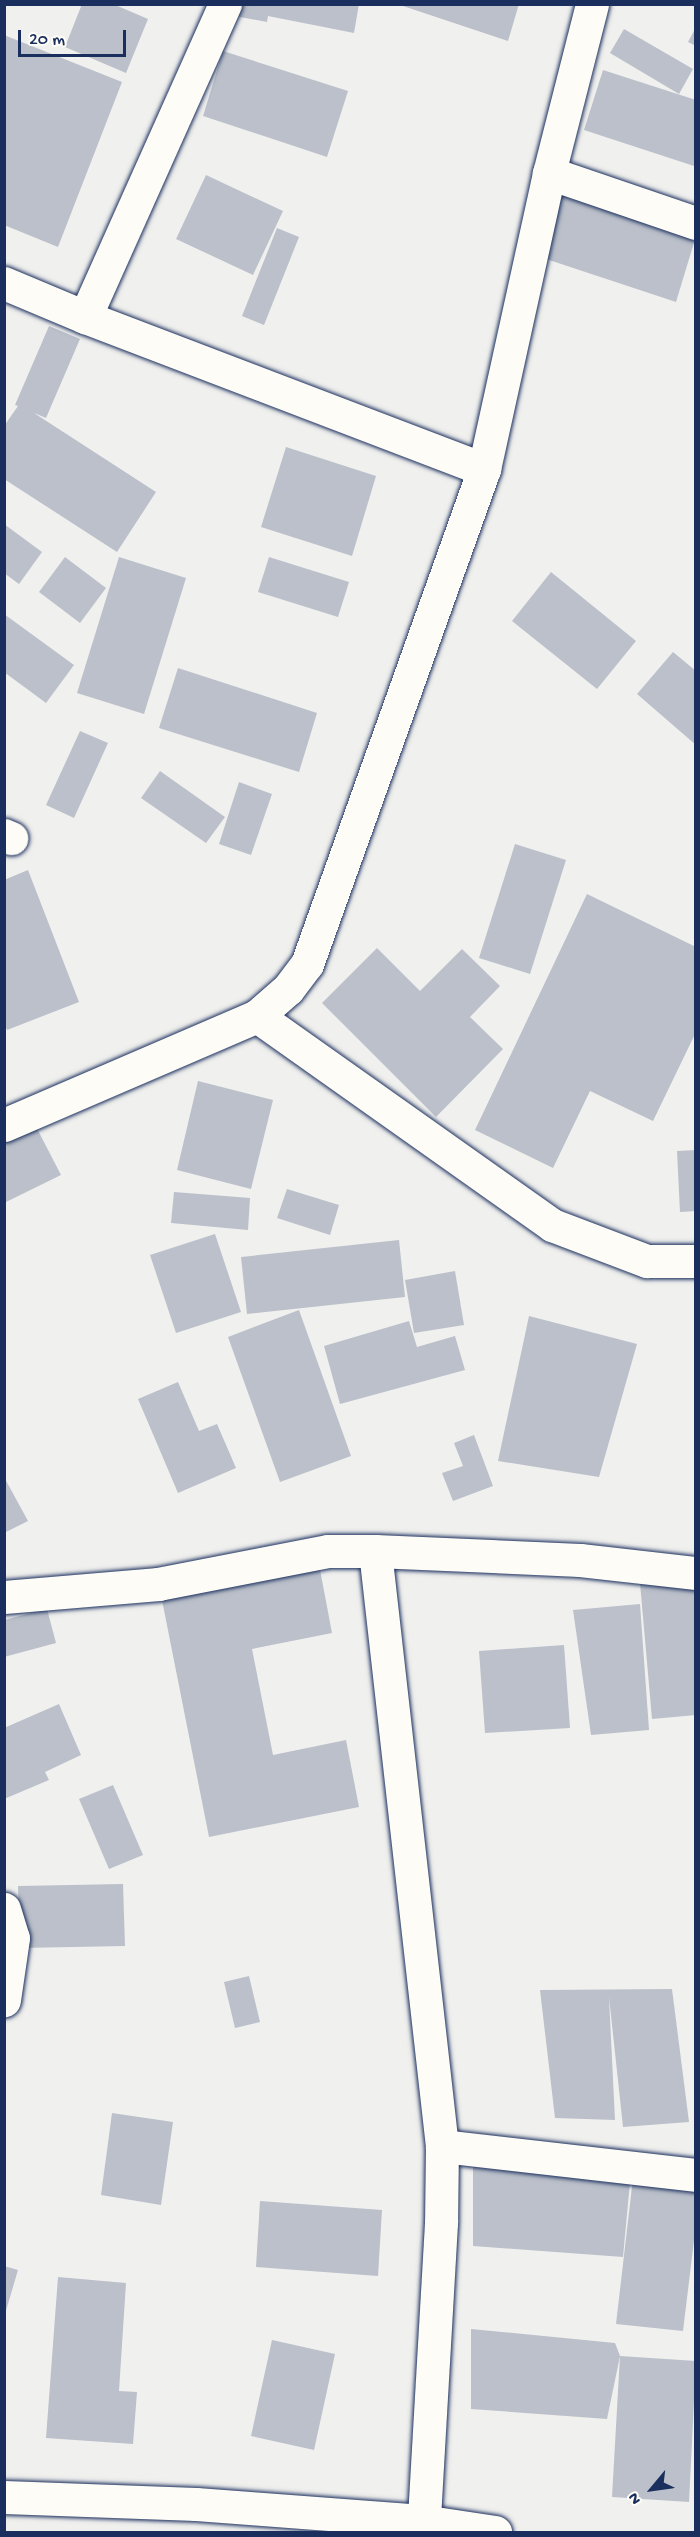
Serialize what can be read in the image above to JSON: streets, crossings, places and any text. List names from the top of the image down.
{
  "scale_bar": "20 m",
  "north": "bottom left"
}
